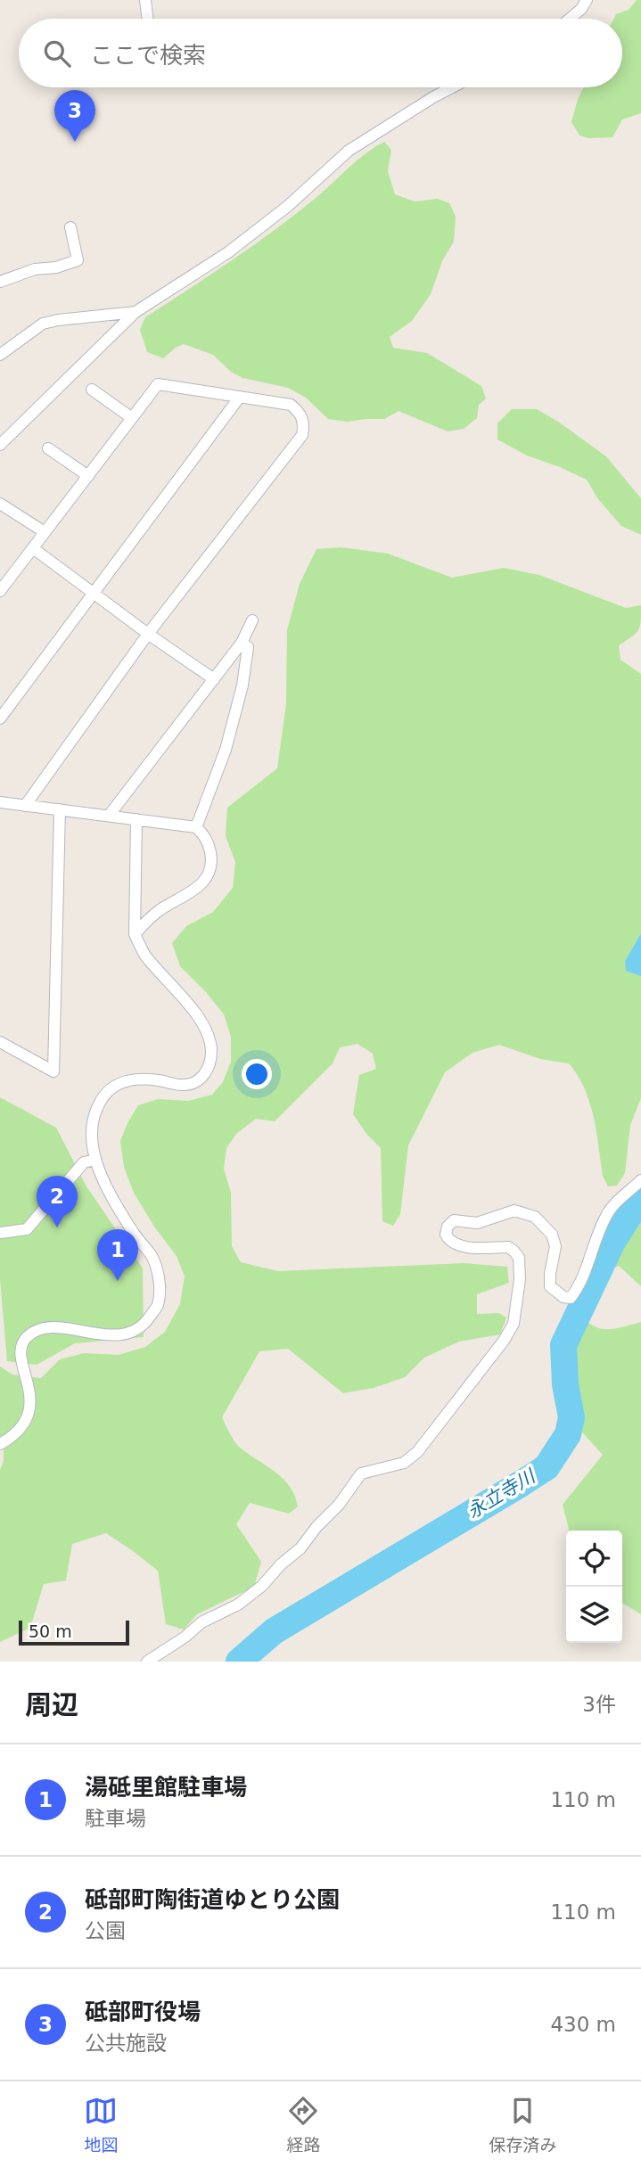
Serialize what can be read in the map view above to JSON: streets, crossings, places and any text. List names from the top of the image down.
{
  "water": ["永立寺川"],
  "scale_bar": "50 m",
  "page": {
    "search": "ここで検索",
    "pins": ["3", "2", "1"],
    "scale": "50 m",
    "heading": ["周辺", "3件"],
    "list": [
      {
        "mark": "1",
        "name": "湯砥里館駐車場",
        "note": "駐車場",
        "value": "110 m"
      },
      {
        "mark": "2",
        "name": "砥部町陶街道ゆとり公園",
        "note": "公園",
        "value": "110 m"
      },
      {
        "mark": "3",
        "name": "砥部町役場",
        "note": "公共施設",
        "value": "430 m"
      }
    ],
    "nav": ["地図", "経路", "保存済み"]
  }
}
